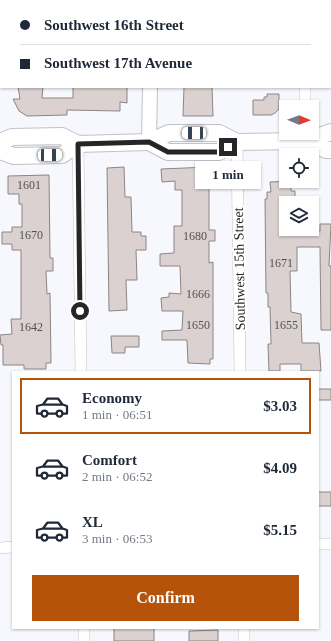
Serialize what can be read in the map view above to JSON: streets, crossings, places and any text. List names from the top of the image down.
{
  "streets": {
    "street": ["Southwest 15th Street"]
  },
  "house_numbers": [
    "1601",
    "1670",
    "1680",
    "1671",
    "1666",
    "1650",
    "1655",
    "1642"
  ],
  "north": "right",
  "page": {
    "banner": ["Southwest 16th Street", "Southwest 17th Avenue"],
    "bubble": "1 min",
    "list": [
      {
        "name": "Economy",
        "note": "1 min · 06:51",
        "value": "$3.03"
      },
      {
        "name": "Comfort",
        "note": "2 min · 06:52",
        "value": "$4.09"
      },
      {
        "name": "XL",
        "note": "3 min · 06:53",
        "value": "$5.15"
      }
    ],
    "buttons": "Confirm"
  }
}
